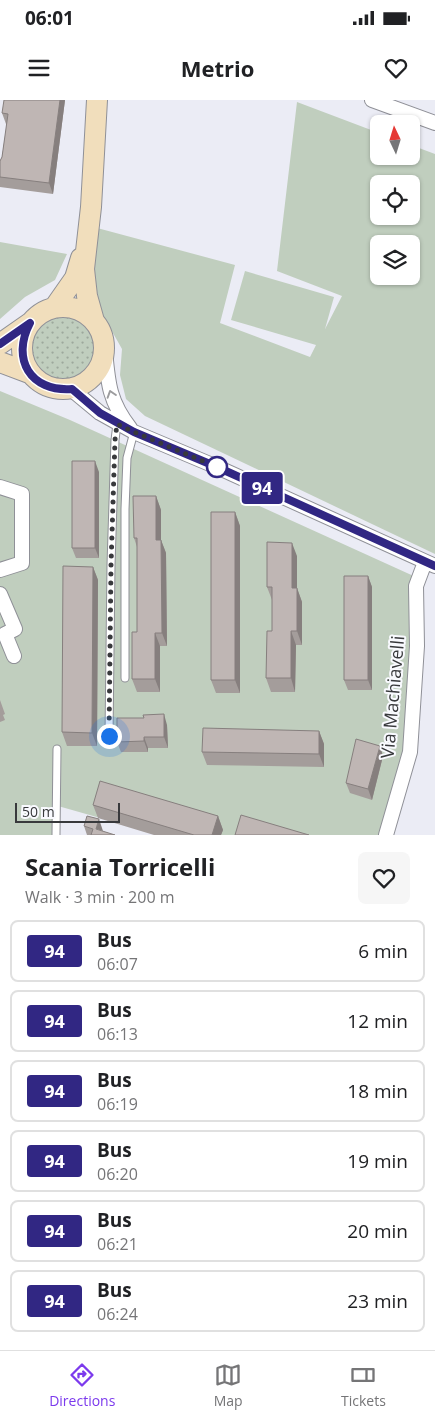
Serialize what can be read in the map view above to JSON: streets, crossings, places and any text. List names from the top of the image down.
{
  "streets": {
    "street": ["Via Machiavelli"]
  },
  "lines": ["bus line 94"],
  "scale_bar": "50 m",
  "north": "top",
  "page": {
    "status": "06:01",
    "header": "Metrio",
    "on_map": "94",
    "scale": "50 m",
    "heading": ["Scania Torricelli", "Walk · 3 min · 200 m"],
    "list": [
      {
        "mark": "94",
        "name": "Bus",
        "note": "06:07",
        "value": "6 min"
      },
      {
        "mark": "94",
        "name": "Bus",
        "note": "06:13",
        "value": "12 min"
      },
      {
        "mark": "94",
        "name": "Bus",
        "note": "06:19",
        "value": "18 min"
      },
      {
        "mark": "94",
        "name": "Bus",
        "note": "06:20",
        "value": "19 min"
      },
      {
        "mark": "94",
        "name": "Bus",
        "note": "06:21",
        "value": "20 min"
      },
      {
        "mark": "94",
        "name": "Bus",
        "note": "06:24",
        "value": "23 min"
      }
    ],
    "tabs": ["Directions", "Map", "Tickets"]
  }
}
